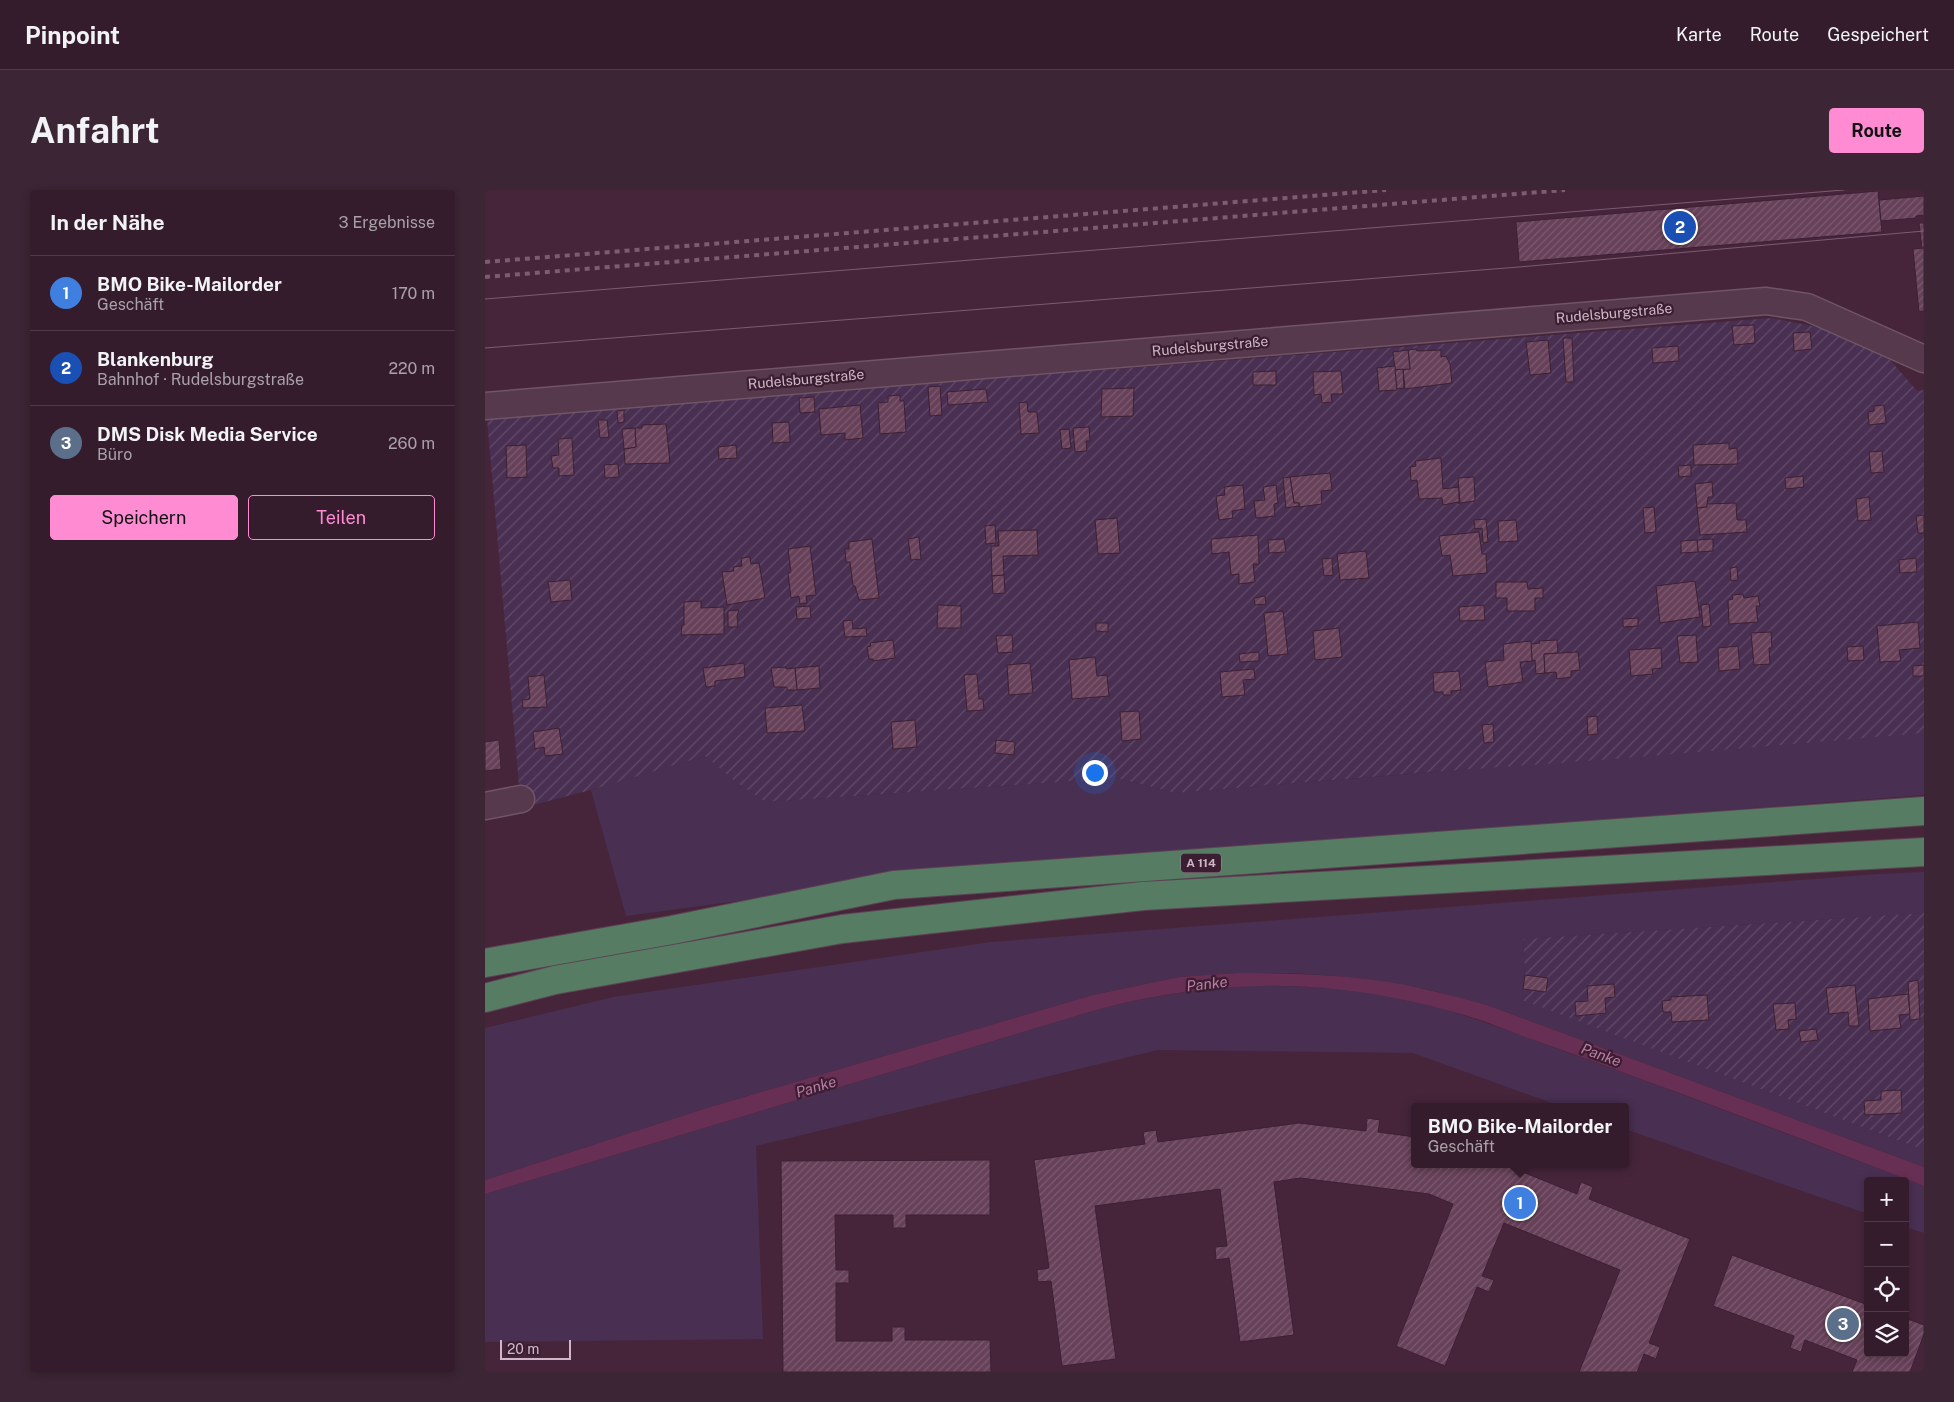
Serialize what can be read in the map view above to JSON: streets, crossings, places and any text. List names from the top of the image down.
{
  "streets": {
    "highway": ["A 114"],
    "street": ["Rudelsburgstraße"]
  },
  "water": ["Panke"],
  "scale_bar": "20 m",
  "page": {
    "header": "Pinpoint",
    "nav": ["Karte", "Route", "Gespeichert"],
    "buttons": [
      "Route",
      ["Speichern", "Teilen"]
    ],
    "title": "Anfahrt",
    "heading": ["In der Nähe", "3 Ergebnisse"],
    "pins": ["2", "1", "3"],
    "list": [
      {
        "mark": "1",
        "name": "BMO Bike-Mailorder",
        "note": "Geschäft",
        "value": "170 m"
      },
      {
        "mark": "2",
        "name": "Blankenburg",
        "note": "Bahnhof · Rudelsburgstraße",
        "value": "220 m"
      },
      {
        "mark": "3",
        "name": "DMS Disk Media Service",
        "note": "Büro",
        "value": "260 m"
      }
    ],
    "popup": ["BMO Bike-Mailorder", "Geschäft"],
    "map_buttons": ["+", "−"],
    "scale": "20 m"
  }
}
